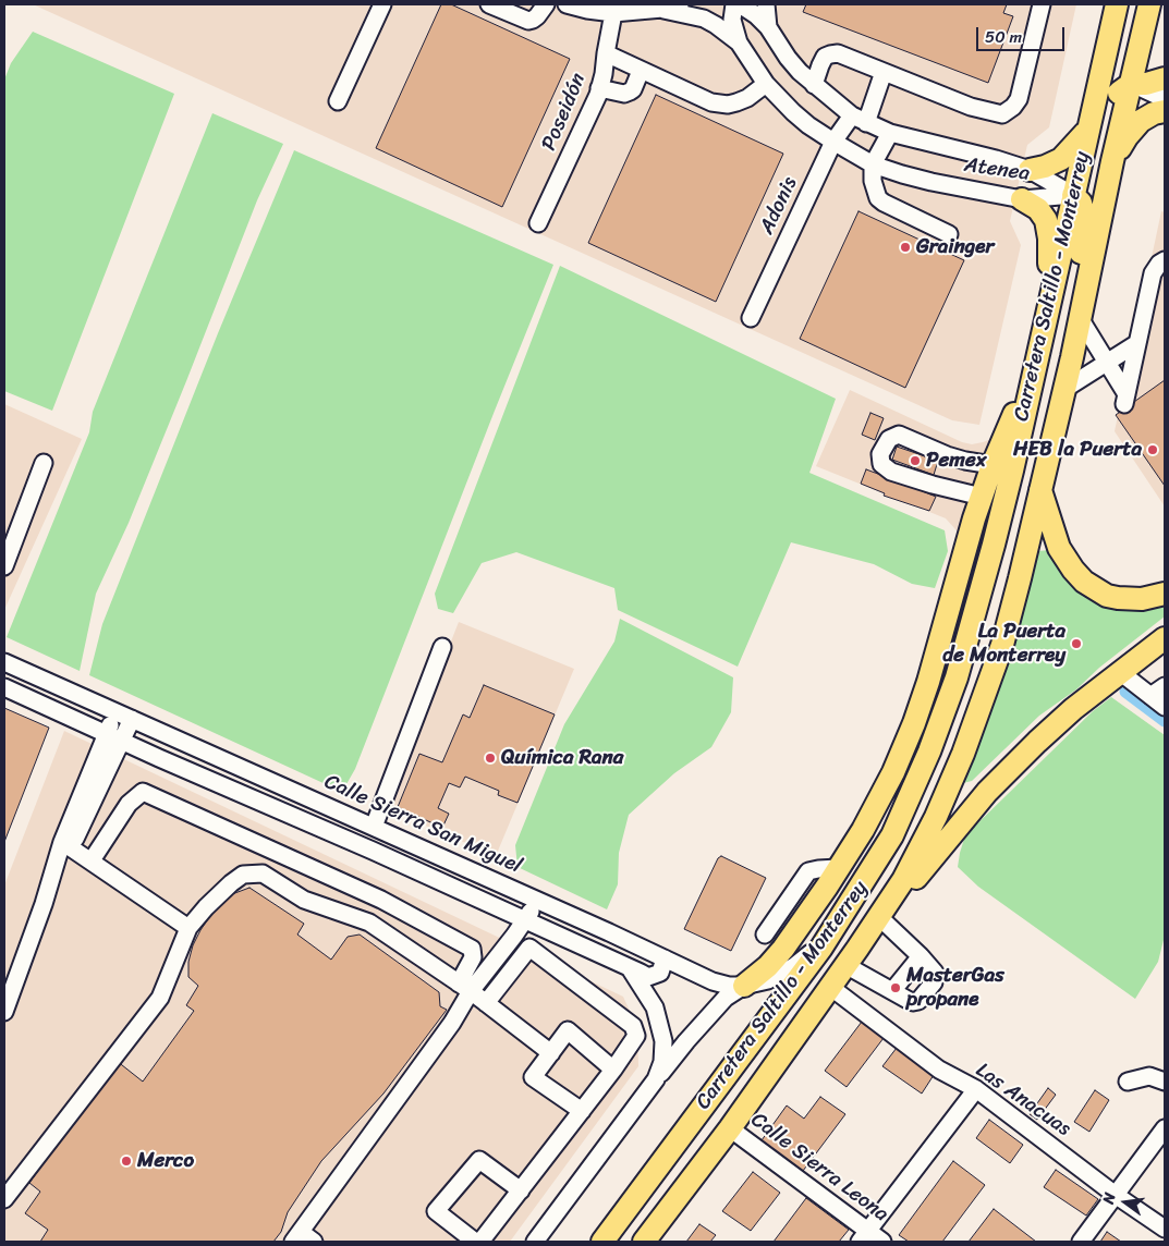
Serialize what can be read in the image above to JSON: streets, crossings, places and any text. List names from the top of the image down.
{
  "streets": {
    "main road": ["Carretera Saltillo - Monterrey"],
    "street": [
      "Poseidón",
      "Atenea",
      "Adonis",
      "Calle Sierra San Miguel",
      "Las Anacuas",
      "Calle Sierra Leona"
    ]
  },
  "crossings": [
    ["Atenea", "Adonis"],
    ["Atenea", "Carretera Saltillo - Monterrey"],
    ["Carretera Saltillo - Monterrey", "Calle Sierra San Miguel"],
    ["Carretera Saltillo - Monterrey", "Las Anacuas"],
    ["Carretera Saltillo - Monterrey", "Calle Sierra Leona"]
  ],
  "places": [
    "Grainger",
    "HEB la Puerta",
    "Pemex",
    "La Puerta de Monterrey",
    "Química Rana",
    "MasterGas propane",
    "Merco"
  ],
  "scale_bar": "50 m",
  "north": "left"
}
